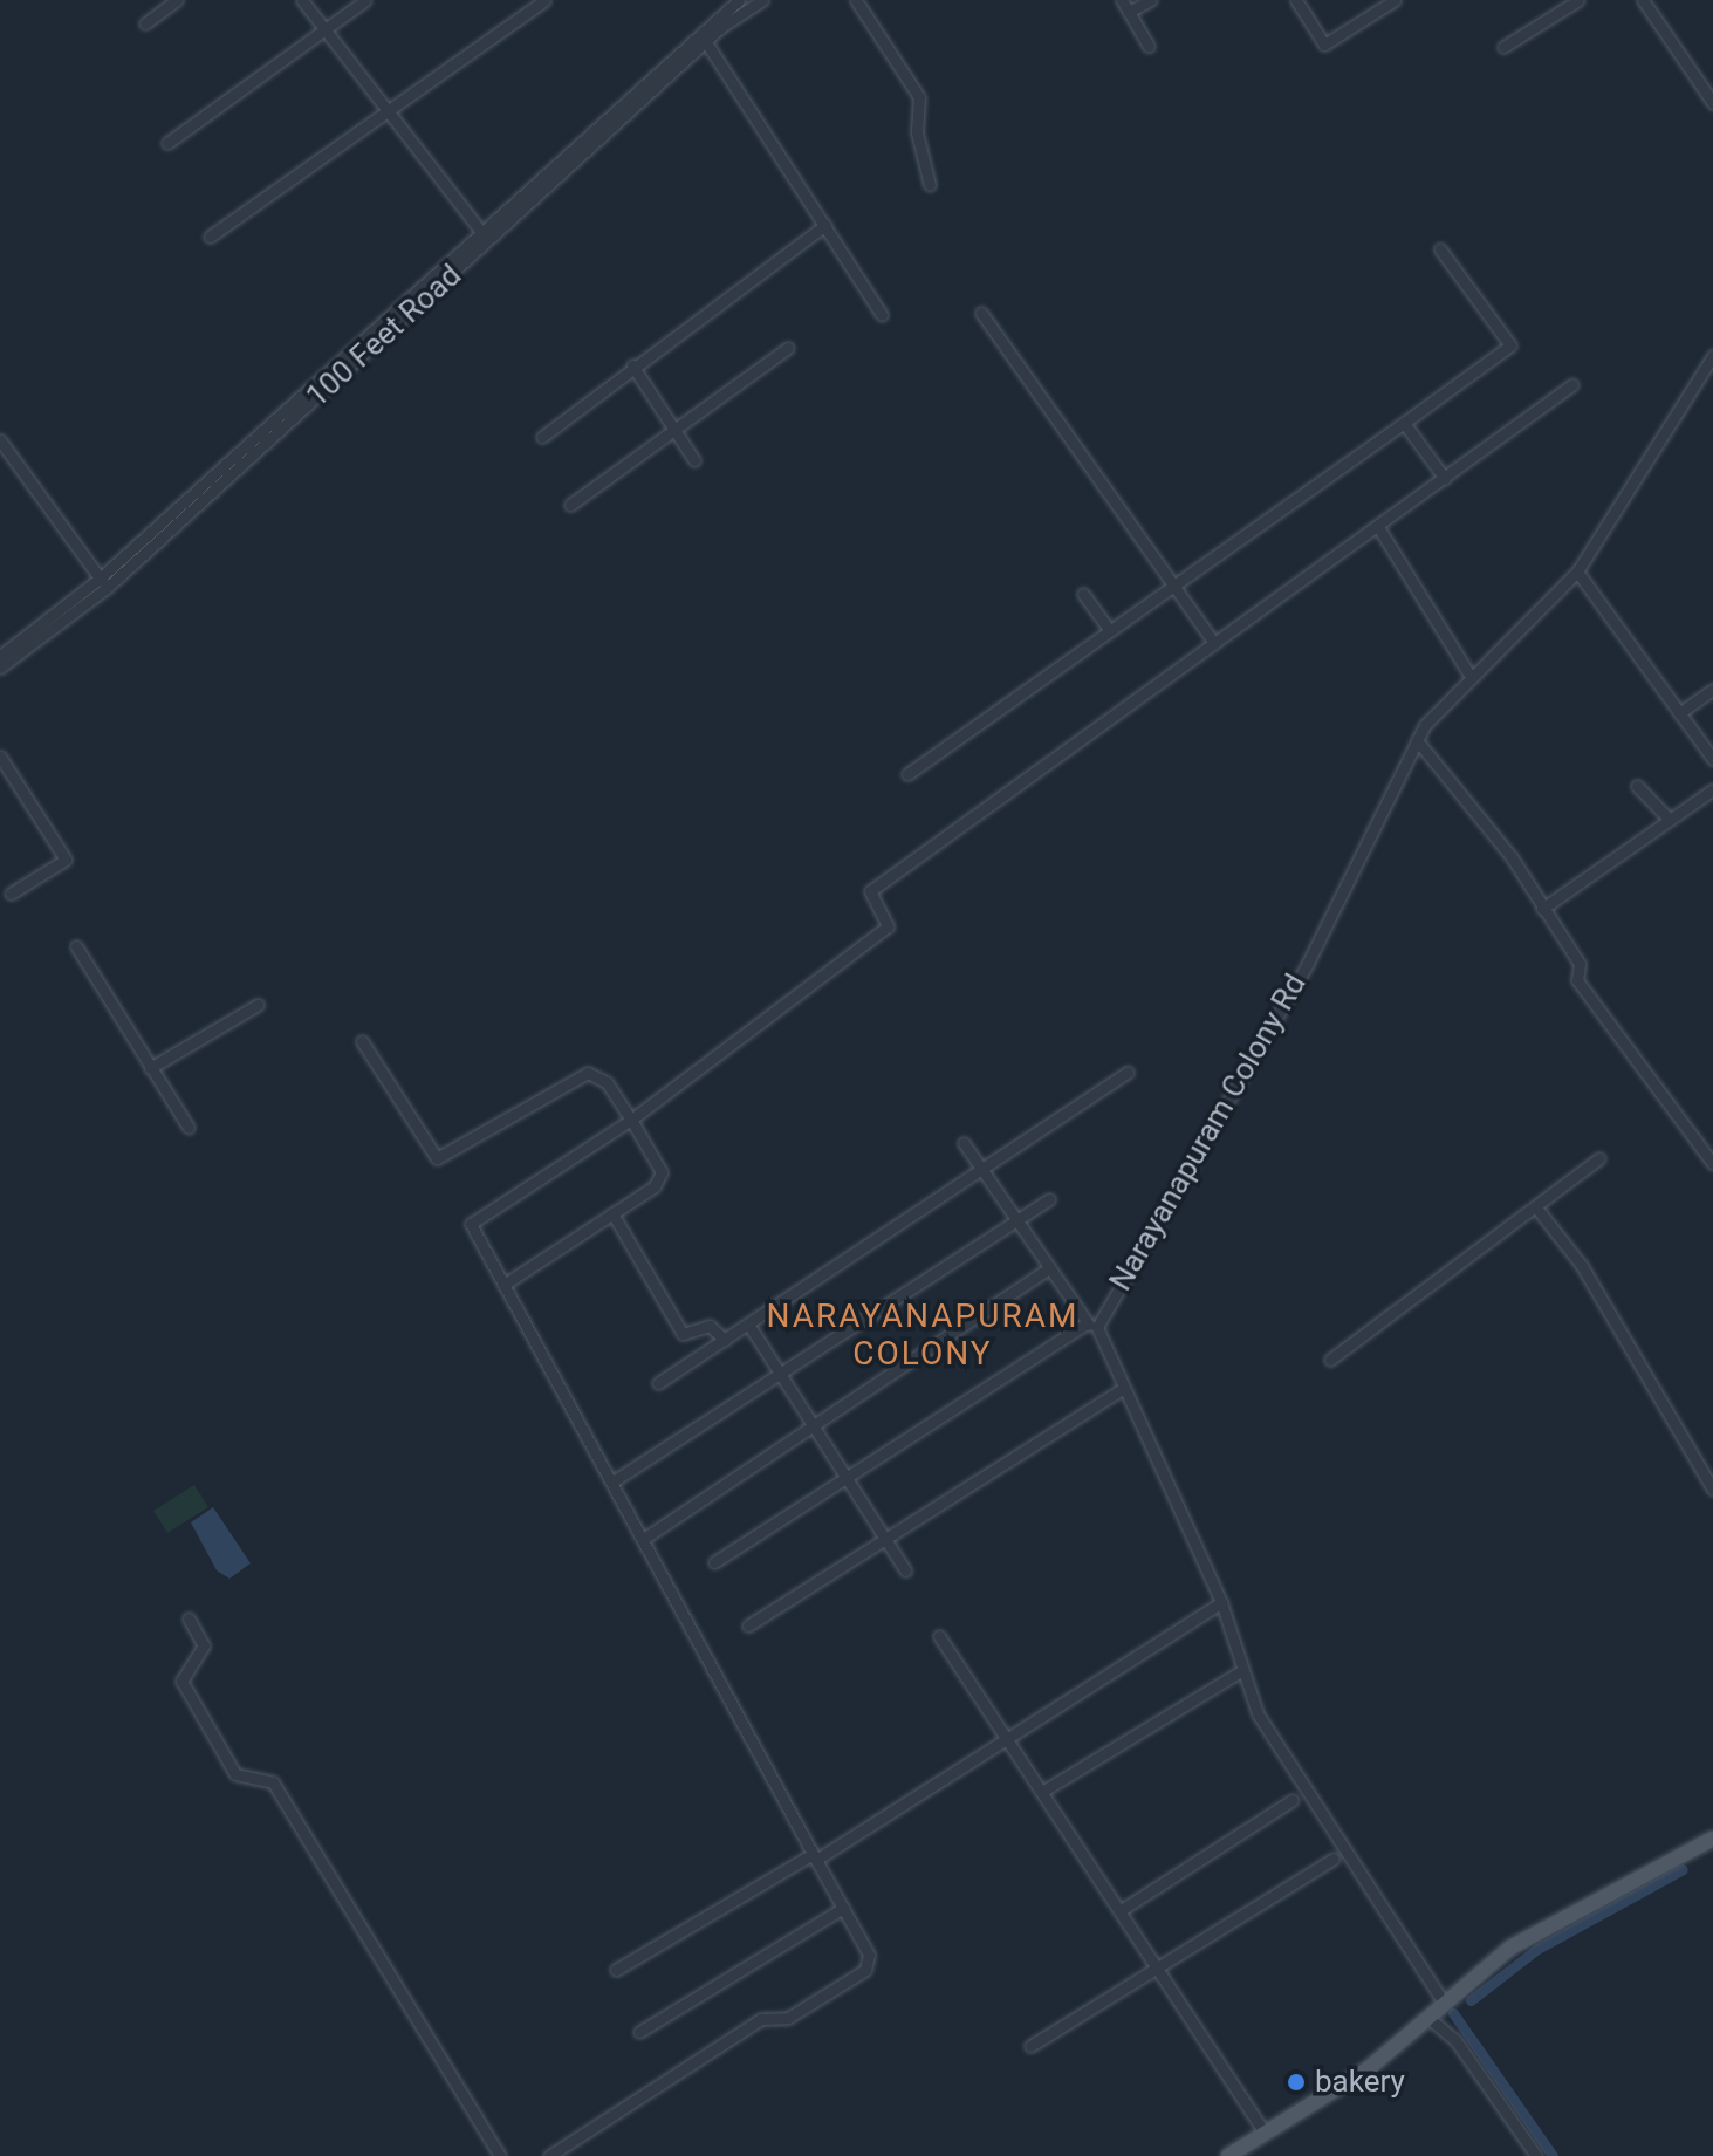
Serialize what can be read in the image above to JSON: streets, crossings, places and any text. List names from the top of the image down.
{
  "streets": {
    "street": ["100 Feet Road", "Narayanapuram Colony Rd"]
  },
  "districts": ["NARAYANAPURAM COLONY"],
  "places": ["bakery"]
}
